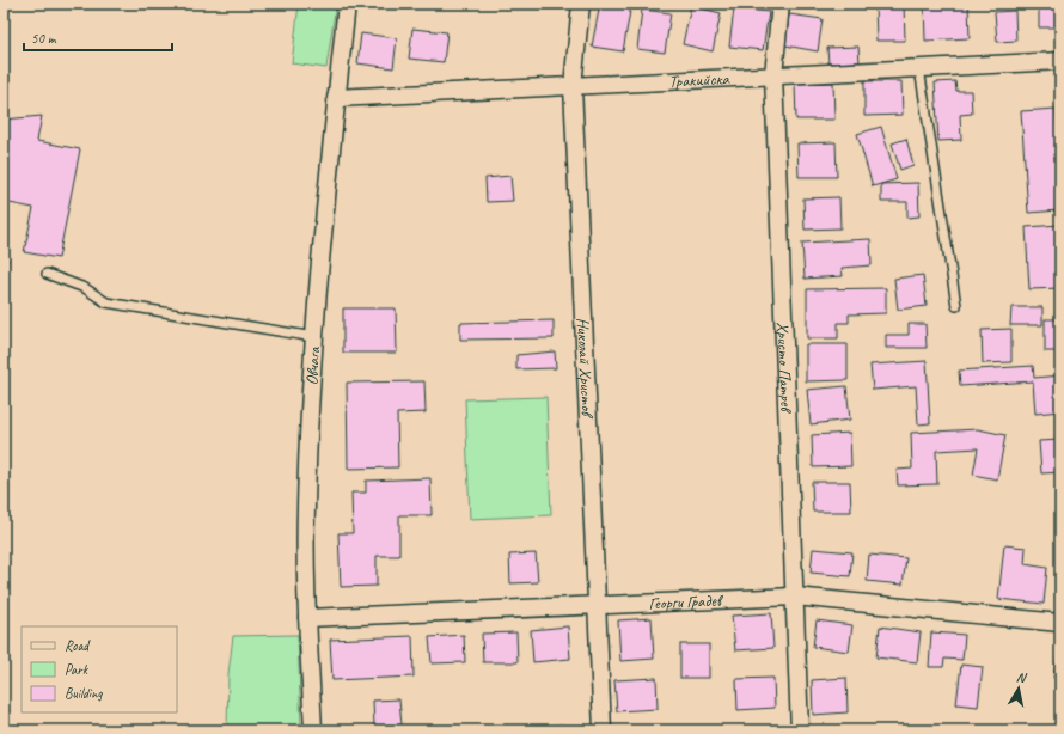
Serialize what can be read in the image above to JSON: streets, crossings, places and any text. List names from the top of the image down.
{
  "streets": {
    "street": [
      "Тракийска",
      "Овчага",
      "Николай Христов",
      "Христо Патрев",
      "Георги Градев"
    ]
  },
  "crossings": [
    ["Тракийска", "Овчага"],
    ["Тракийска", "Николай Христов"],
    ["Тракийска", "Христо Патрев"],
    ["Овчага", "Георги Градев"],
    ["Николай Христов", "Георги Градев"],
    ["Христо Патрев", "Георги Градев"]
  ],
  "legend": ["Road", "Park", "Building"],
  "scale_bar": "50 m",
  "north": "top"
}
